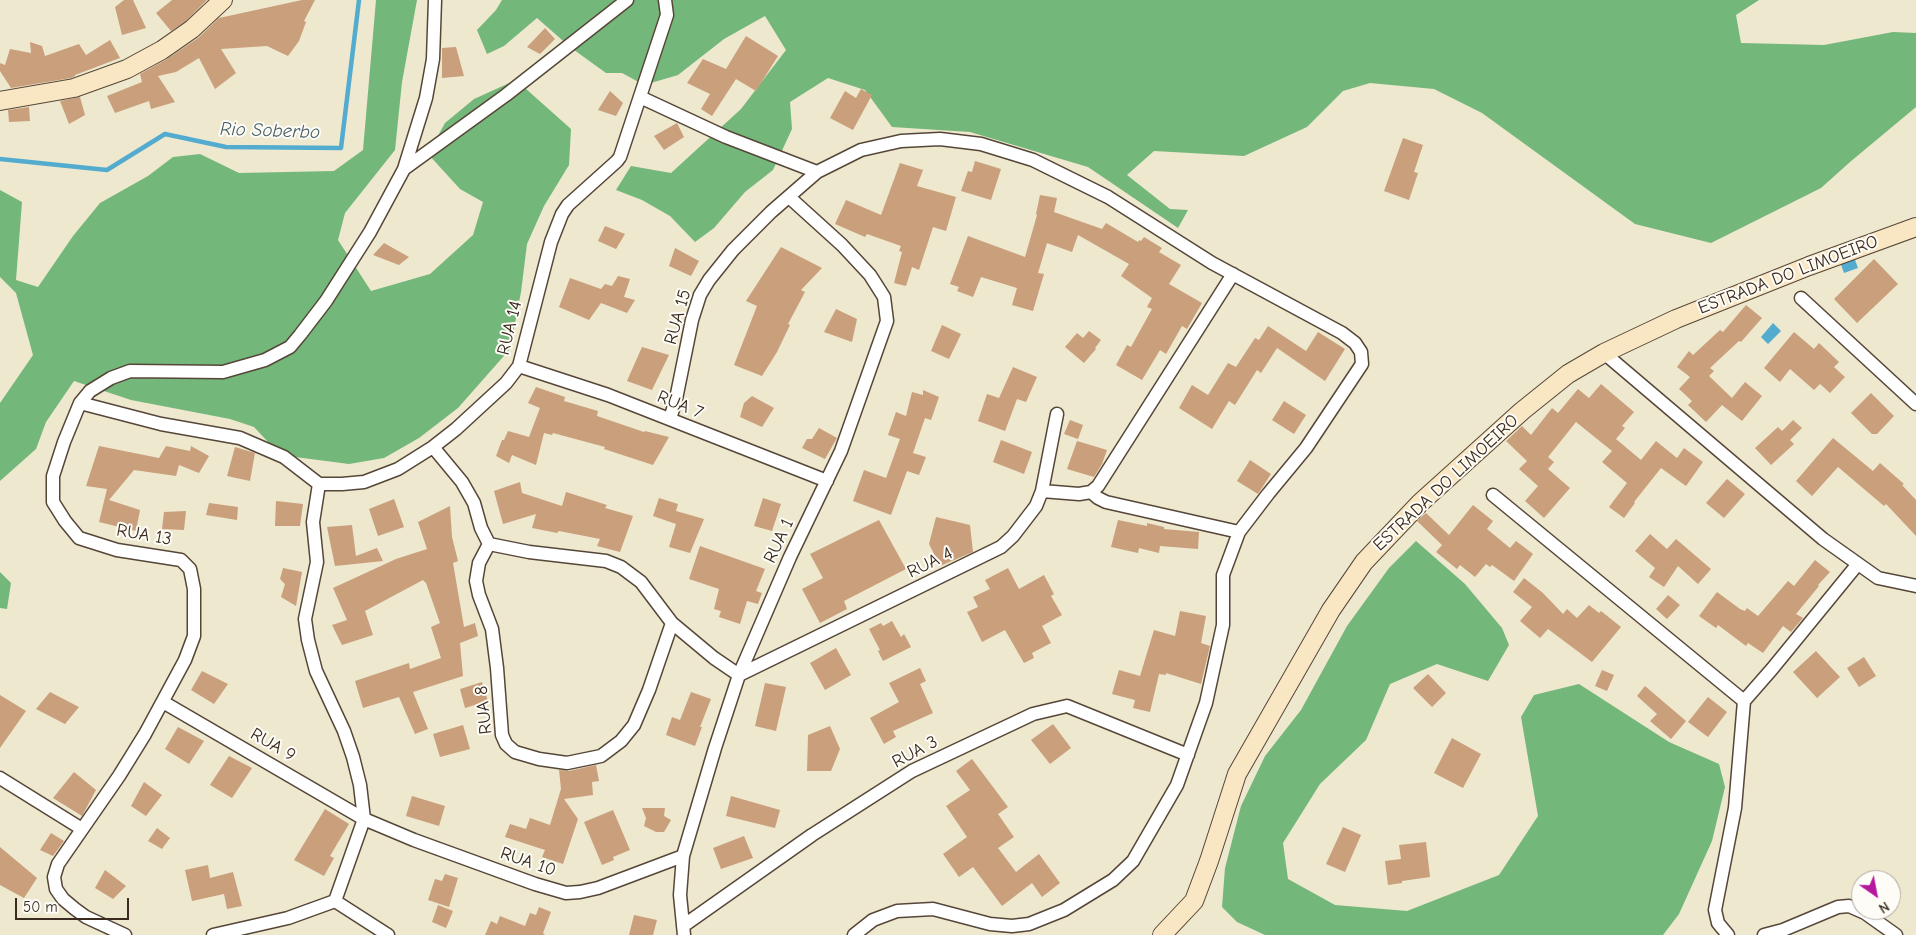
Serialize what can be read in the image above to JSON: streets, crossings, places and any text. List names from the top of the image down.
{
  "streets": {
    "street": [
      "ESTRADA DO LIMOEIRO",
      "RUA 15",
      "RUA 14",
      "RUA 7",
      "RUA 13",
      "RUA 1",
      "RUA 4",
      "RUA 8",
      "RUA 9",
      "RUA 3",
      "RUA 10"
    ]
  },
  "crossings": [
    ["RUA 15", "RUA 7"],
    ["RUA 15", "RUA 1"],
    ["RUA 14", "RUA 7"],
    ["RUA 7", "RUA 1"],
    ["RUA 13", "RUA 9"],
    ["RUA 1", "RUA 4"],
    ["RUA 1", "RUA 3"],
    ["RUA 1", "RUA 10"],
    ["RUA 9", "RUA 10"]
  ],
  "water": ["Rio Soberbo"],
  "scale_bar": "50 m",
  "north": "bottom right"
}
